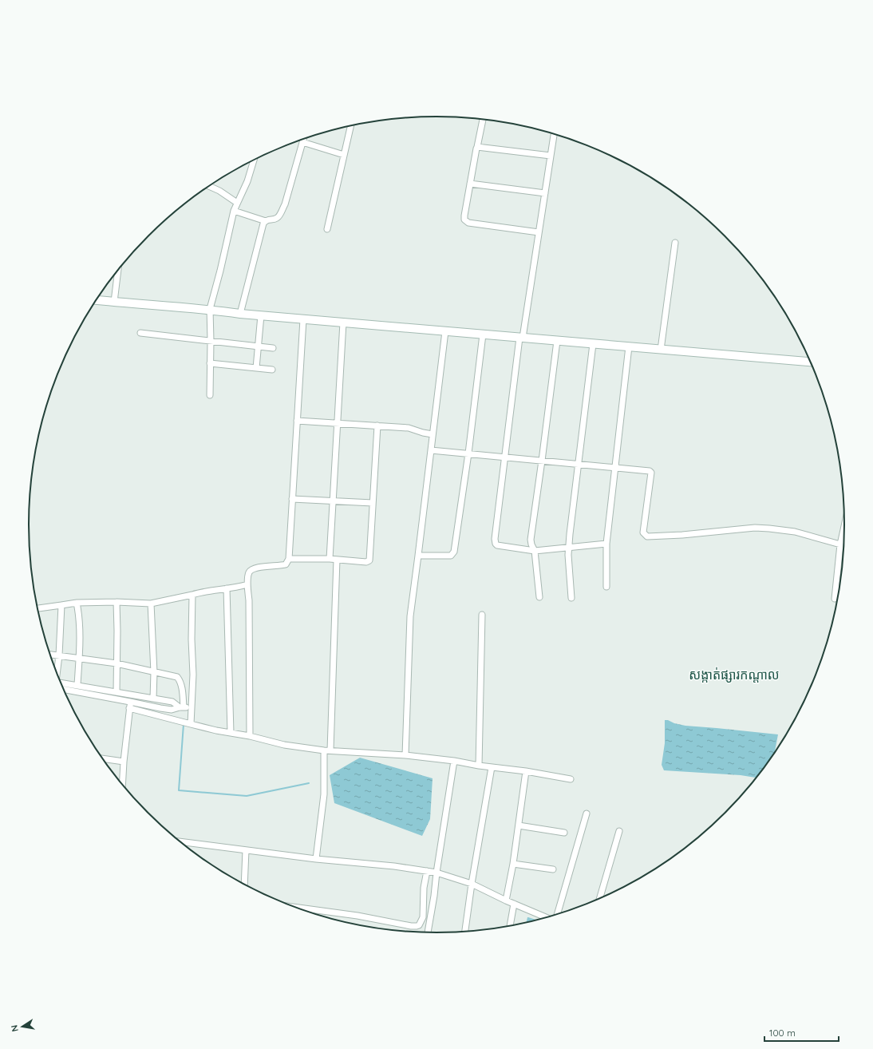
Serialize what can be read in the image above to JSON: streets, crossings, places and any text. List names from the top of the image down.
{
  "districts": ["សង្កាត់ផ្សារកណ្ដាល"],
  "scale_bar": "100 m",
  "north": "left"
}
